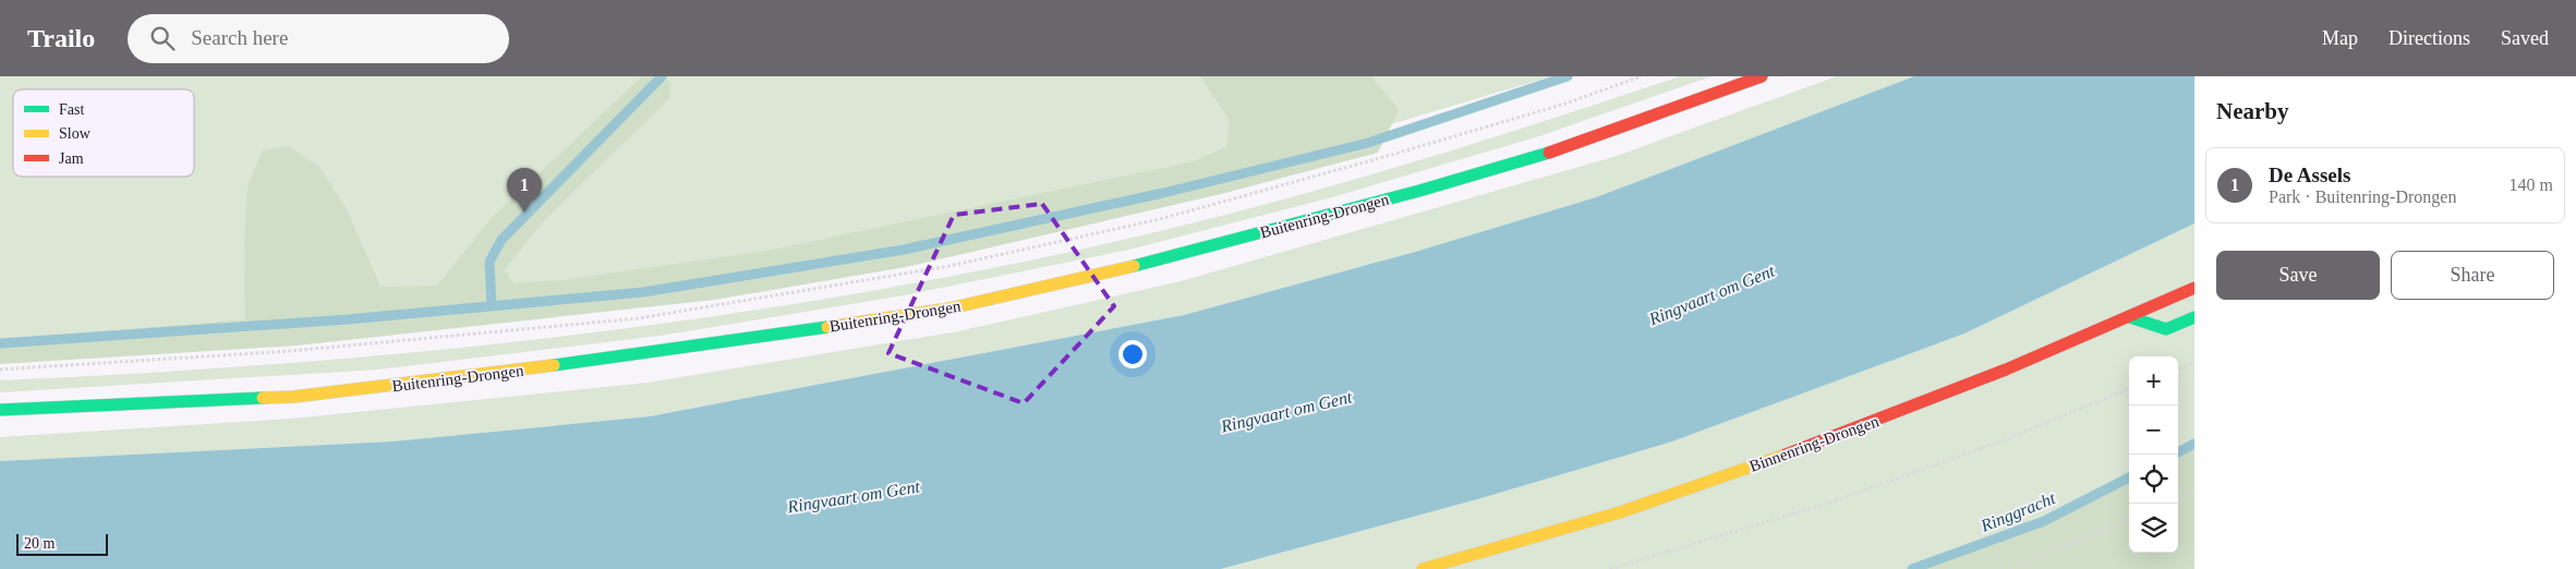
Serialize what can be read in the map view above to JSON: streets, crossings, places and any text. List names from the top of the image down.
{
  "streets": {
    "highway": ["Buitenring-Drongen", "Binnenring-Drongen"]
  },
  "water": ["Ringvaart om Gent", "Ringgracht"],
  "legend": ["Fast", "Slow", "Jam"],
  "scale_bar": "20 m",
  "page": {
    "header": "Trailo",
    "search": "Search here",
    "nav": ["Map", "Directions", "Saved"],
    "heading": "Nearby",
    "list": [
      {
        "mark": "1",
        "name": "De Assels",
        "note": "Park · Buitenring-Drongen",
        "value": "140 m"
      }
    ],
    "pins": "1",
    "buttons": ["Save", "Share"],
    "map_buttons": ["+", "−"],
    "scale": "20 m"
  }
}
